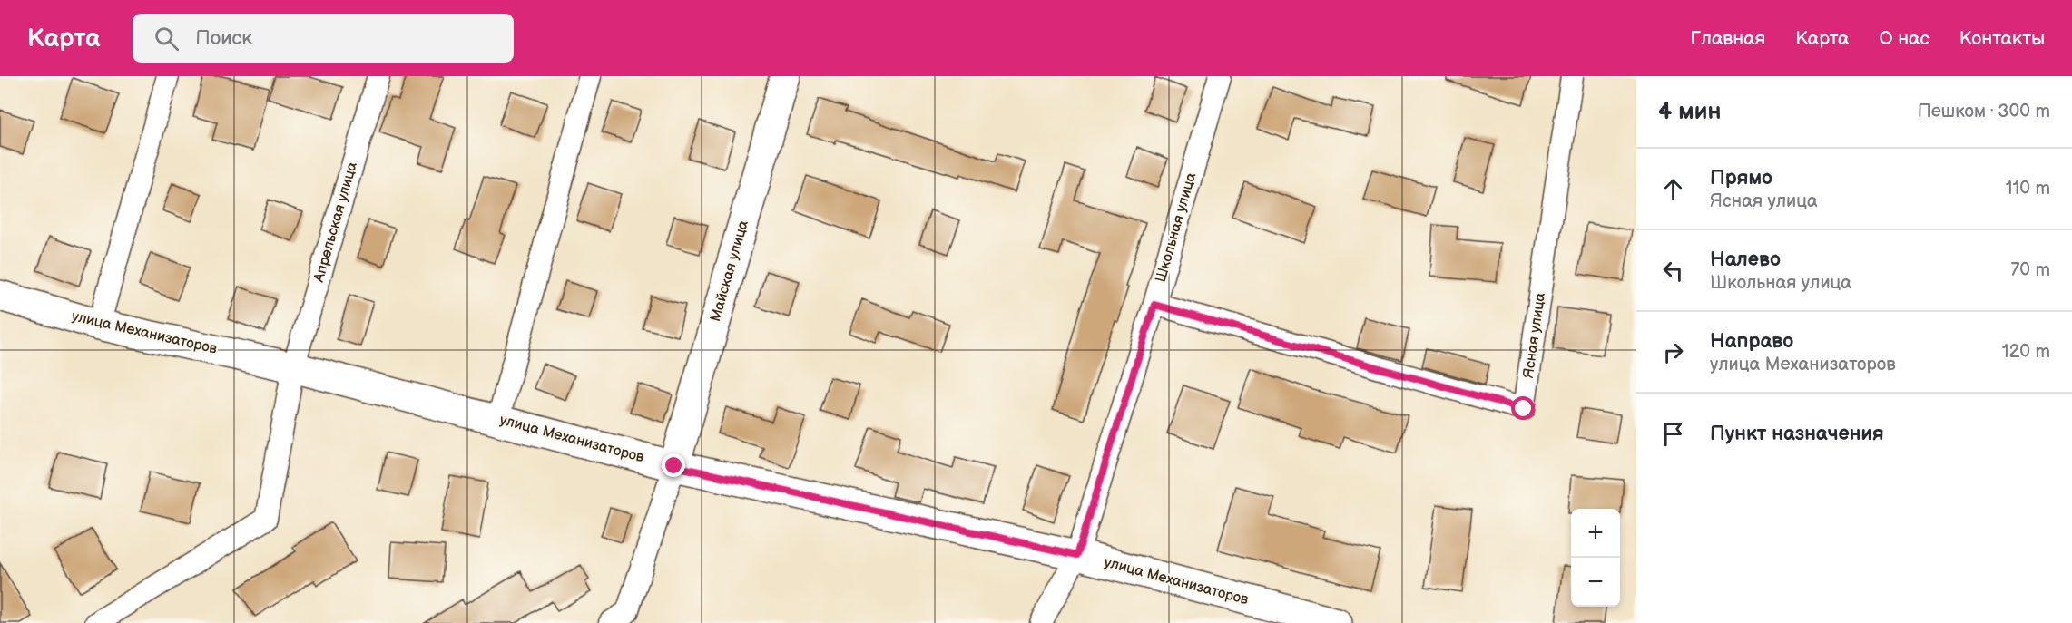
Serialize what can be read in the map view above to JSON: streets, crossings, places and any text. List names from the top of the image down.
{
  "streets": {
    "street": [
      "Апрельская улица",
      "Школьная улица",
      "Майская улица",
      "улица Механизаторов",
      "Ясная улица"
    ]
  },
  "crossings": [
    ["Апрельская улица", "улица Механизаторов"],
    ["Школьная улица", "улица Механизаторов"],
    ["Школьная улица", "Ясная улица"],
    ["Майская улица", "улица Механизаторов"]
  ],
  "page": {
    "header": "Карта",
    "search": "Поиск",
    "nav": [
      "Главная",
      "Карта",
      "О нас",
      "Контакты"
    ],
    "heading": ["4 мин", "Пешком · 300 m"],
    "list": [
      ["Прямо", "Ясная улица", "110 m"],
      ["Налево", "Школьная улица", "70 m"],
      ["Направо", "улица Механизаторов", "120 m"],
      "Пункт назначения"
    ],
    "map_buttons": ["+", "−"]
  }
}
